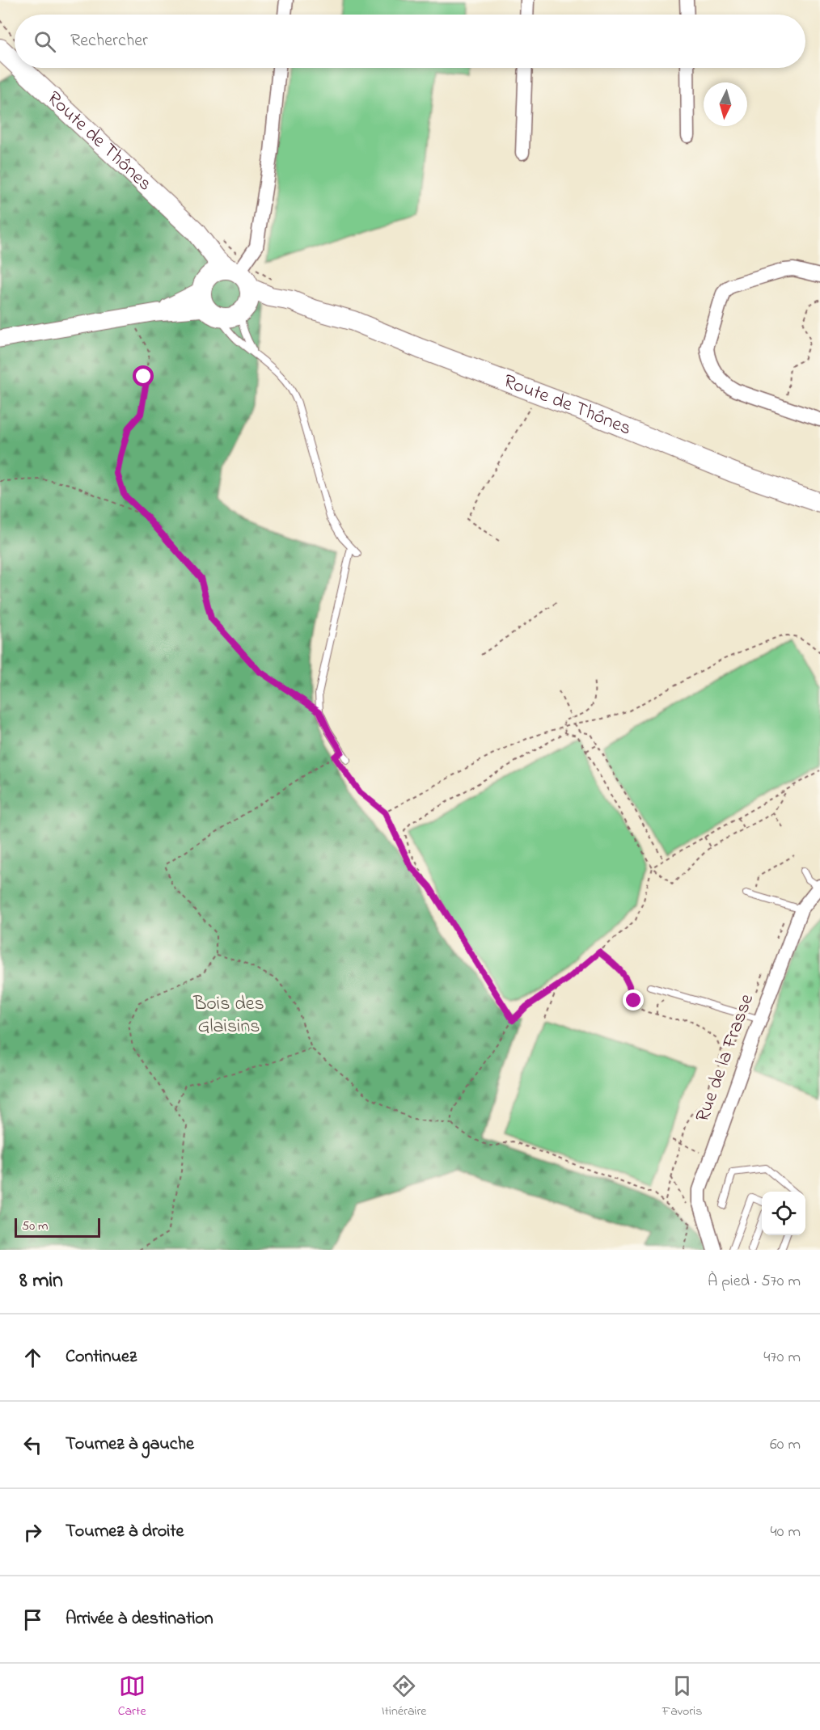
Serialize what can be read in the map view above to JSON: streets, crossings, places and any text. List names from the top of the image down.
{
  "streets": {
    "main road": ["Route de Thônes"],
    "street": ["Rue de la Frasse"]
  },
  "parks": ["Bois des Glaisins"],
  "scale_bar": "50 m",
  "north": "bottom",
  "page": {
    "search": "Rechercher",
    "scale": "50 m",
    "heading": ["8 min", "À pied · 570 m"],
    "list": [
      ["Continuez", "470 m"],
      ["Tournez à gauche", "60 m"],
      ["Tournez à droite", "40 m"],
      "Arrivée à destination"
    ],
    "nav": ["Carte", "Itinéraire", "Favoris"]
  }
}
